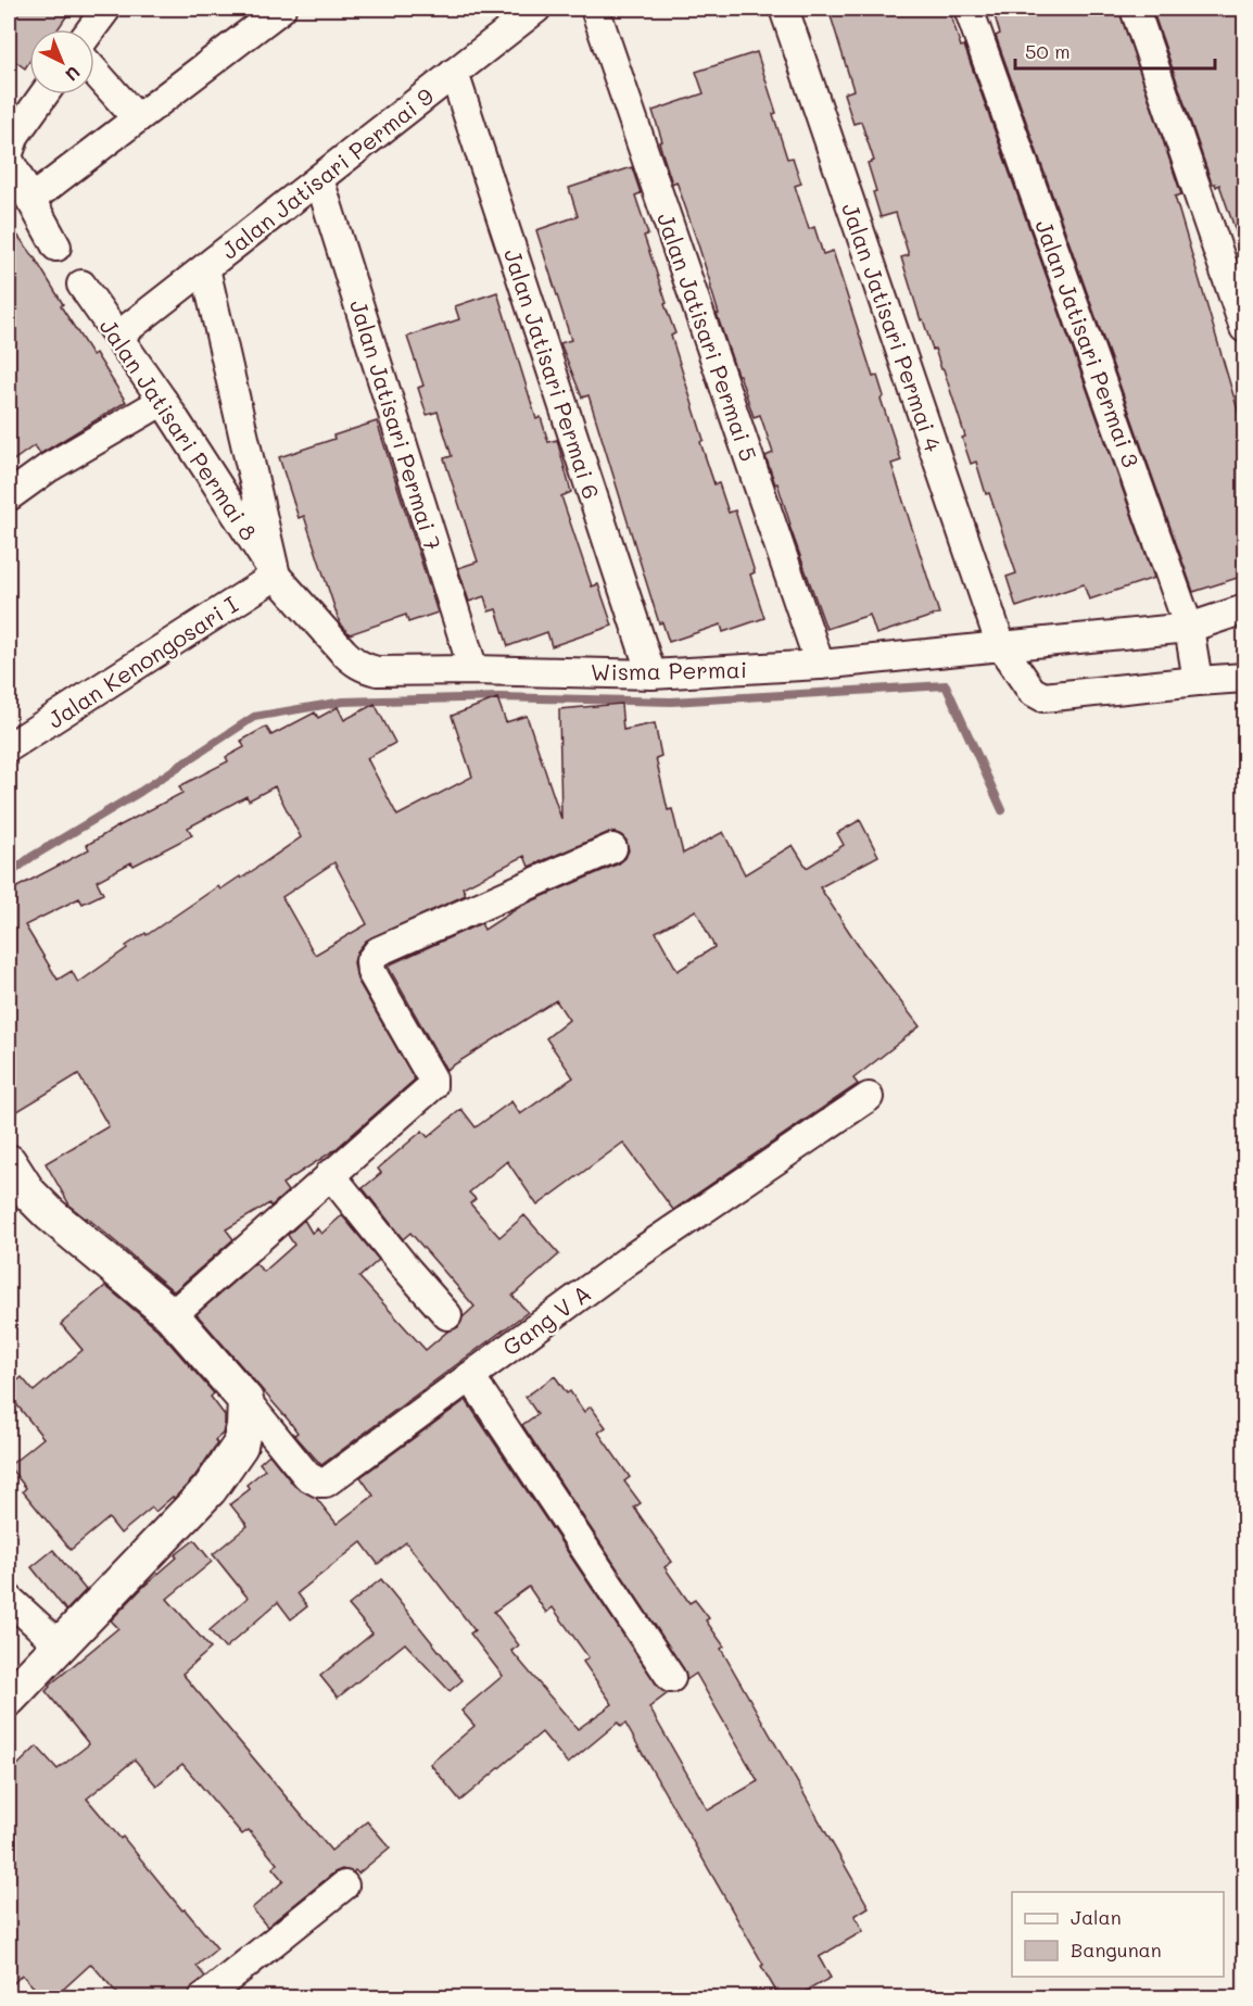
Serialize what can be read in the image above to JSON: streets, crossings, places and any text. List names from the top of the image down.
{
  "streets": {
    "street": [
      "Jalan Jatisari Permai 9",
      "Jalan Jatisari Permai 4",
      "Jalan Jatisari Permai 5",
      "Jalan Jatisari Permai 3",
      "Jalan Jatisari Permai 6",
      "Jalan Jatisari Permai 7",
      "Jalan Jatisari Permai 8",
      "Jalan Kenongosari I",
      "Wisma Permai",
      "Gang V A"
    ]
  },
  "crossings": [
    ["Jalan Jatisari Permai 9", "Jalan Jatisari Permai 6"],
    ["Jalan Jatisari Permai 9", "Jalan Jatisari Permai 7"],
    ["Jalan Jatisari Permai 9", "Jalan Jatisari Permai 8"],
    ["Jalan Jatisari Permai 4", "Wisma Permai"],
    ["Jalan Jatisari Permai 5", "Wisma Permai"],
    ["Jalan Jatisari Permai 3", "Wisma Permai"],
    ["Jalan Jatisari Permai 6", "Wisma Permai"],
    ["Jalan Jatisari Permai 7", "Wisma Permai"],
    ["Jalan Jatisari Permai 8", "Jalan Kenongosari I"],
    ["Jalan Jatisari Permai 8", "Wisma Permai"]
  ],
  "legend": ["Jalan", "Bangunan"],
  "scale_bar": "50 m",
  "north": "bottom right"
}
